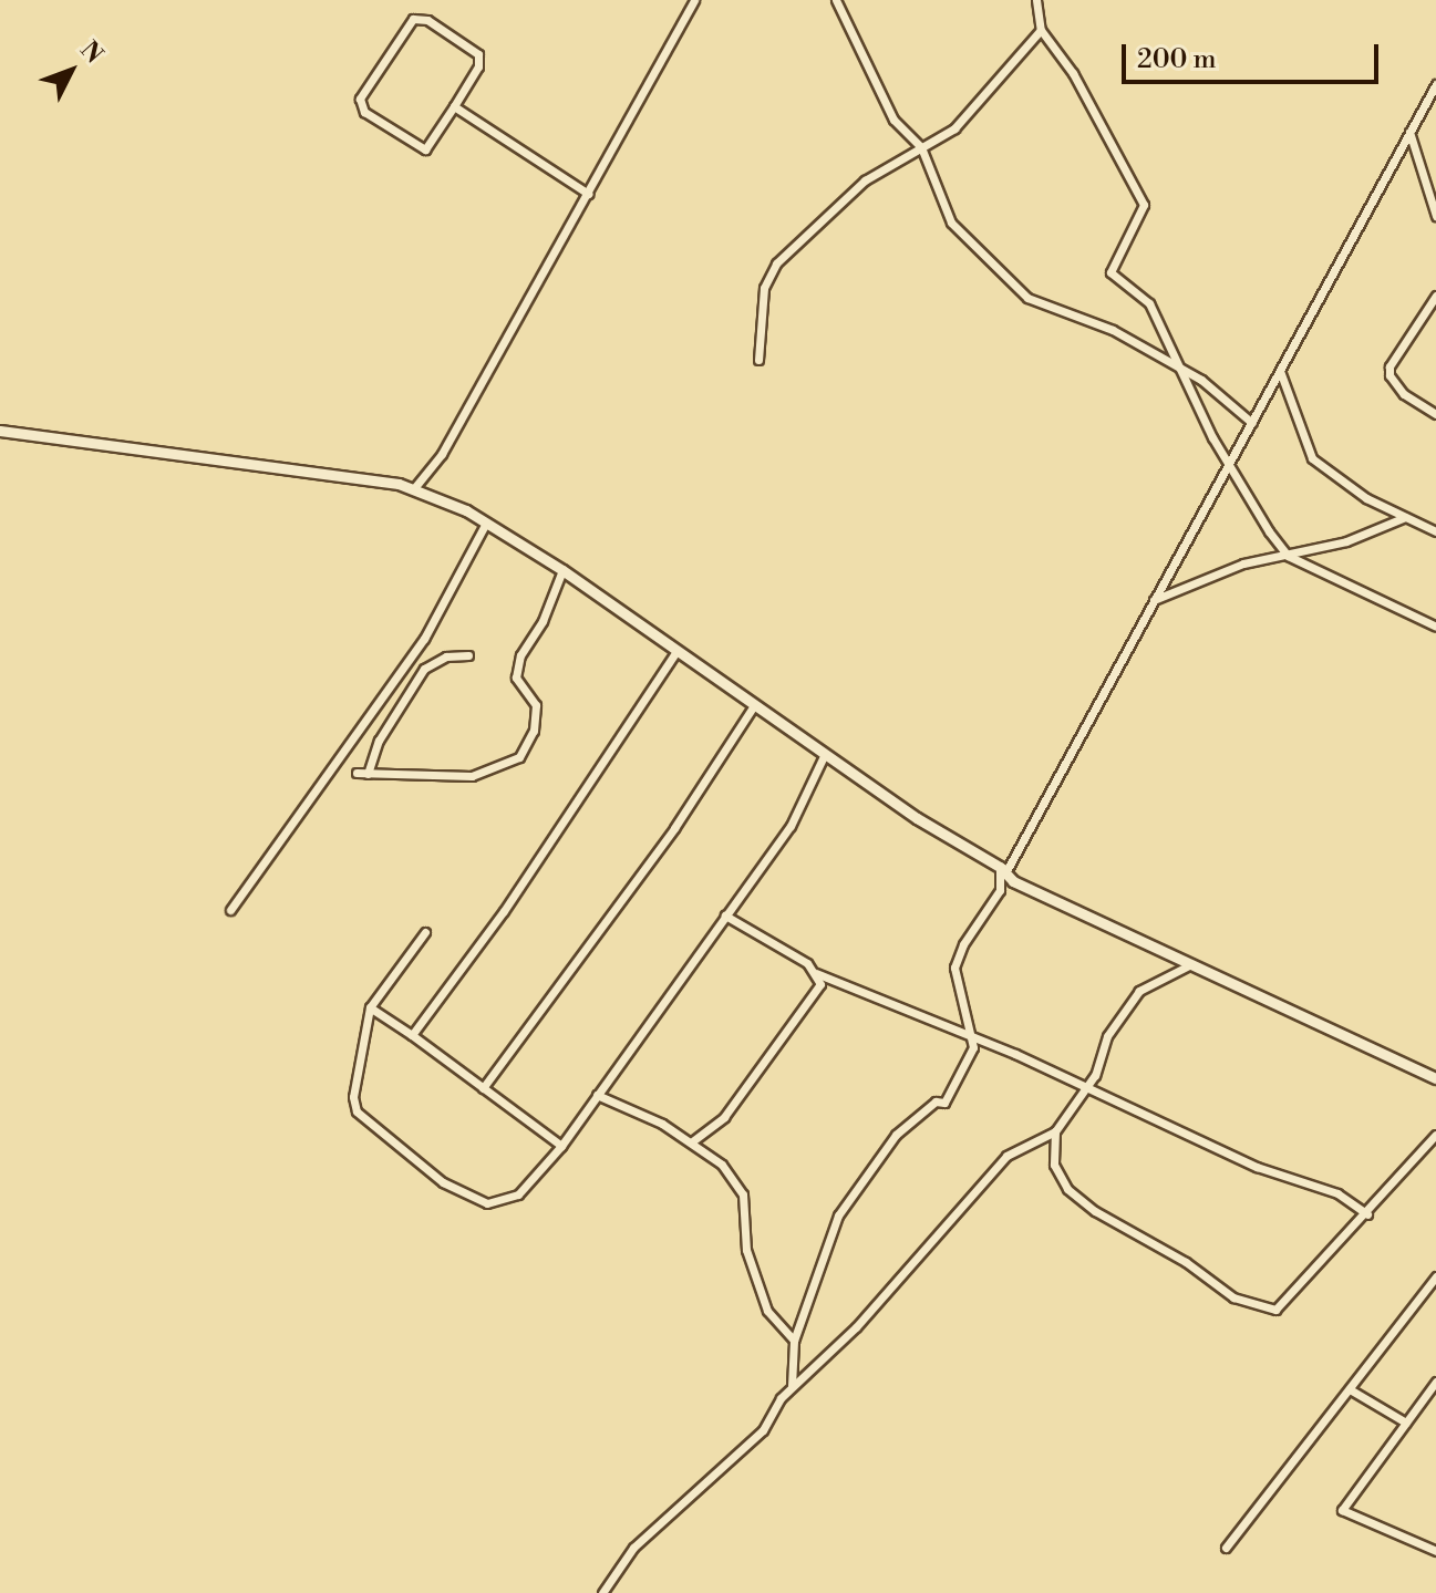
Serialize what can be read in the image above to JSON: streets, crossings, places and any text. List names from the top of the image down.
{
  "scale_bar": "200 m",
  "north": "top right"
}
